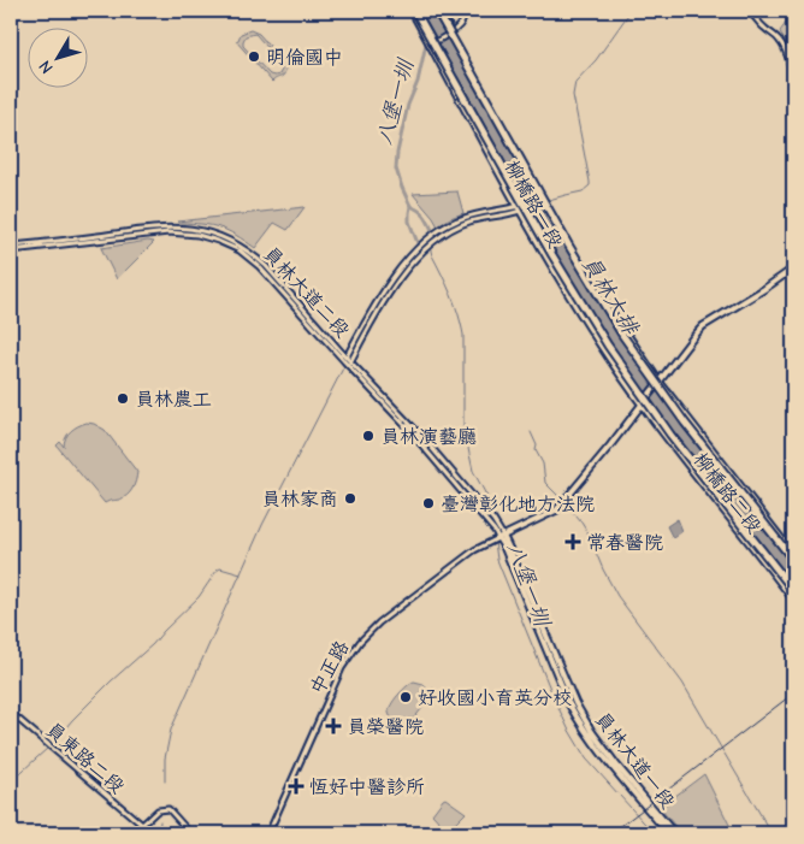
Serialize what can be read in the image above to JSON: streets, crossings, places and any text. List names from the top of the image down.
{
  "streets": {
    "main road": ["柳橋路一段", "柳橋路二段", "員林大道一段"],
    "street": ["員林大道二段", "中正路", "員東路二段"]
  },
  "crossings": [
    ["柳橋路一段", "柳橋路二段"],
    ["員林大道二段", "中正路"],
    ["員林大道二段", "員林大道一段"],
    ["中正路", "員林大道一段"]
  ],
  "water": ["八堡一圳", "員林大排"],
  "places": {
    "other": [
      "明倫國中",
      "員林農工",
      "員林演藝廳",
      "員林家商",
      "臺灣彰化地方法院",
      "好收國小育英分校"
    ],
    "health": ["常春醫院", "員榮醫院", "恆好中醫診所"]
  },
  "north": "bottom left"
}
